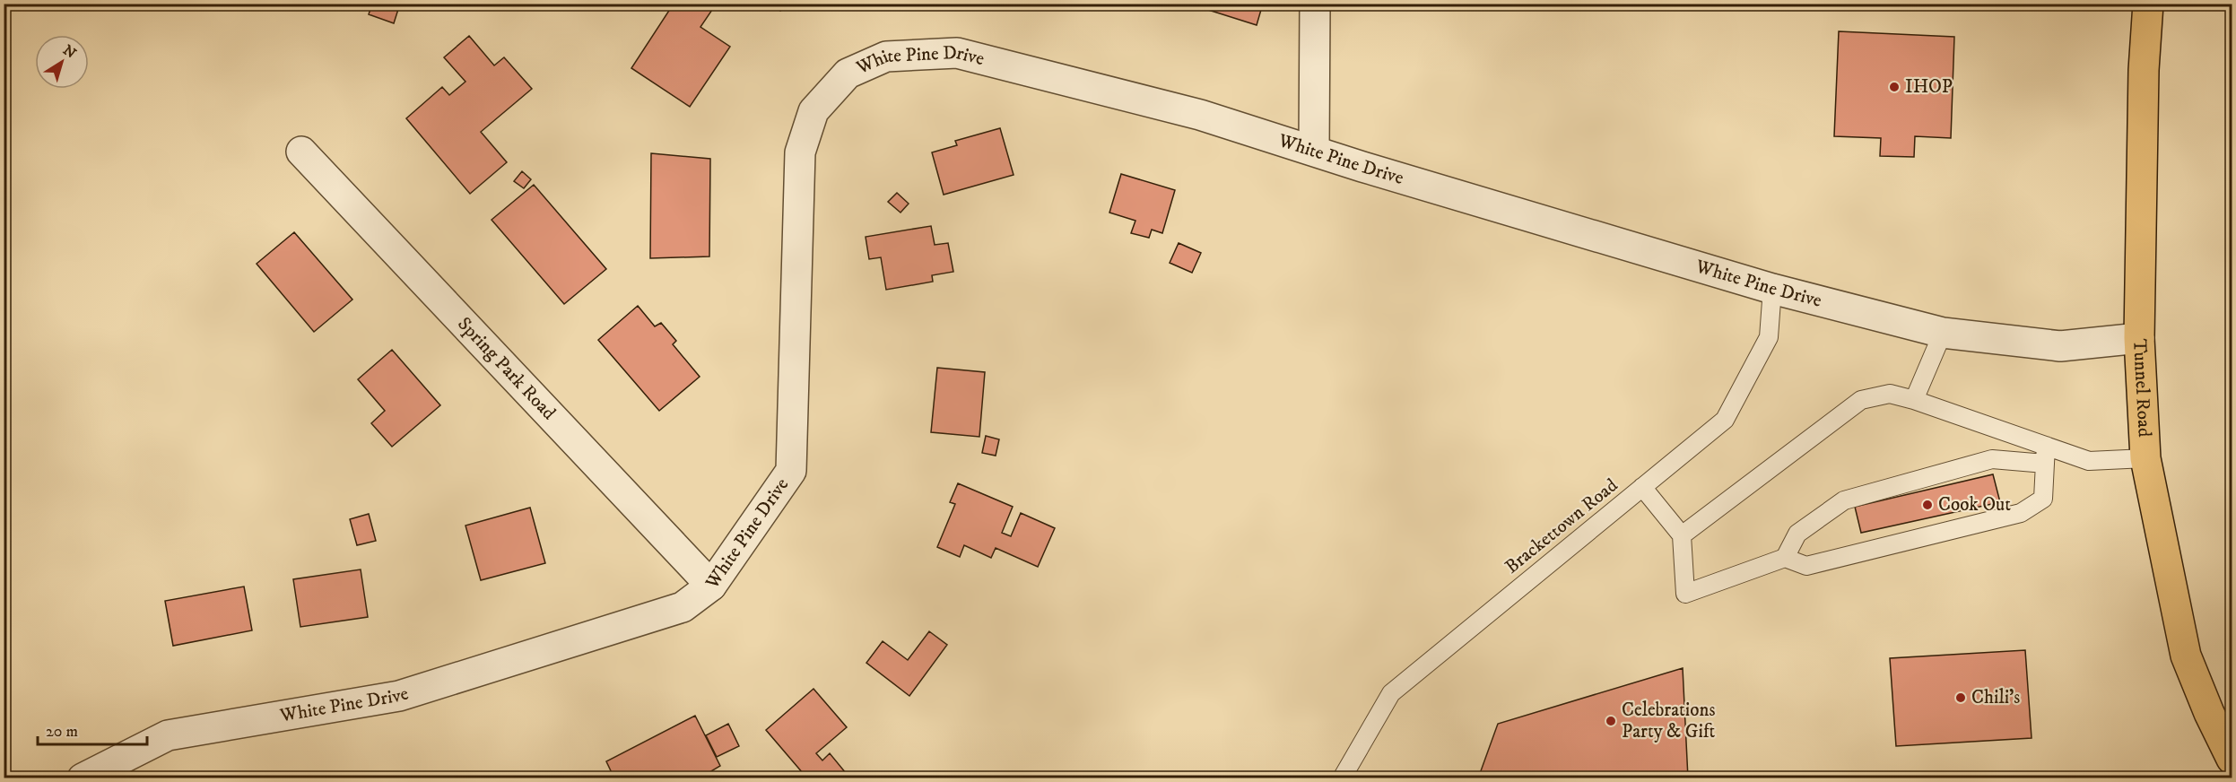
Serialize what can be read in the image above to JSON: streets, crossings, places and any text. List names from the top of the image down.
{
  "streets": {
    "main road": ["Tunnel Road"],
    "street": ["White Pine Drive", "Spring Park Road"],
    "lane": ["Brackettown Road"]
  },
  "crossings": [
    ["White Pine Drive", "Spring Park Road"],
    ["White Pine Drive", "Tunnel Road"],
    ["White Pine Drive", "Brackettown Road"]
  ],
  "places": [
    "IHOP",
    "Cook Out",
    "Chili's",
    "Celebrations Party & Gift"
  ],
  "scale_bar": "20 m",
  "north": "top right"
}
